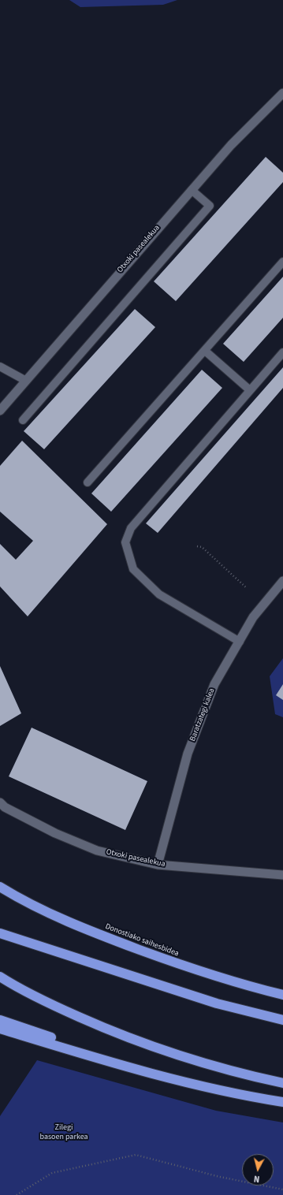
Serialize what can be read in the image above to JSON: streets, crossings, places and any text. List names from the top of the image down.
{
  "streets": {
    "highway": ["Donostiako saihesbidea"],
    "street": ["Otxoki pasealekua", "Baratzategi kalea"]
  },
  "crossings": [
    ["Otxoki pasealekua", "Baratzategi kalea"]
  ],
  "parks": ["Zilegi basoen parkea"],
  "north": "bottom"
}
